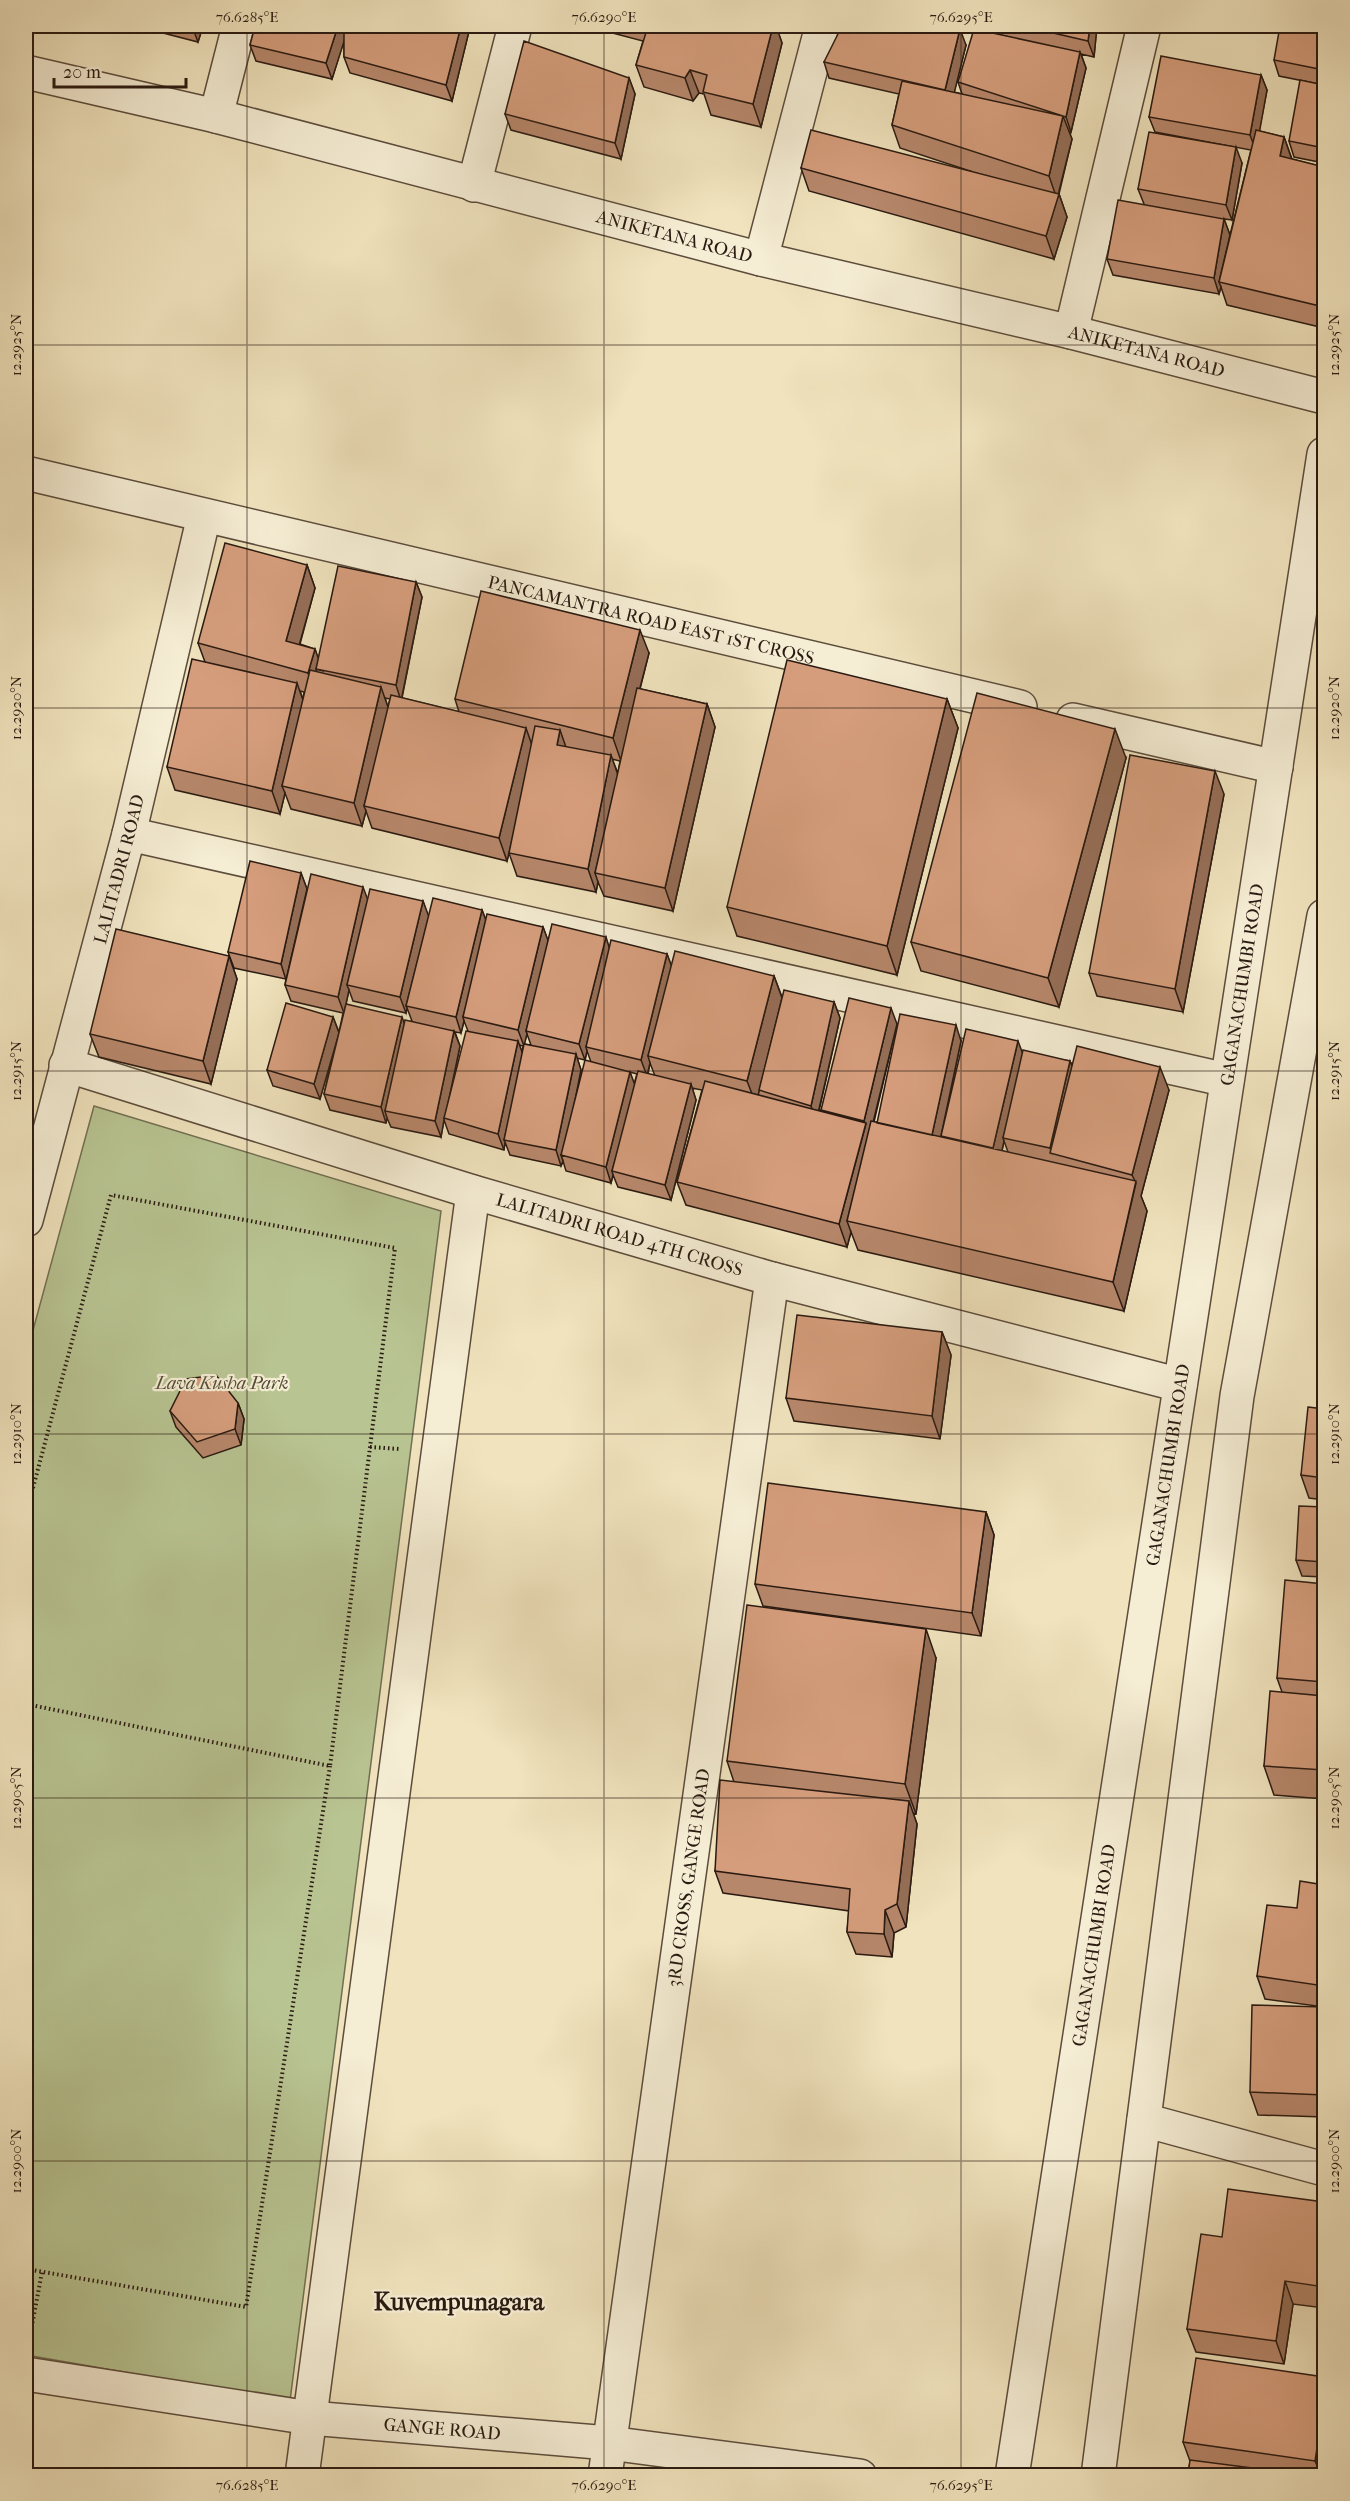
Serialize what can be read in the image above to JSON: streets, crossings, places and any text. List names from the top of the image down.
{
  "streets": {
    "street": [
      "ANIKETANA ROAD",
      "PANCAMANTRA ROAD EAST 1ST CROSS",
      "LALITADRI ROAD",
      "GAGANACHUMBI ROAD",
      "LALITADRI ROAD 4TH CROSS",
      "3RD CROSS, GANGE ROAD",
      "GANGE ROAD"
    ]
  },
  "crossings": [
    ["PANCAMANTRA ROAD EAST 1ST CROSS", "LALITADRI ROAD"],
    ["PANCAMANTRA ROAD EAST 1ST CROSS", "GAGANACHUMBI ROAD"],
    ["LALITADRI ROAD", "LALITADRI ROAD 4TH CROSS"],
    ["GAGANACHUMBI ROAD", "LALITADRI ROAD 4TH CROSS"],
    ["LALITADRI ROAD 4TH CROSS", "3RD CROSS, GANGE ROAD"],
    ["3RD CROSS, GANGE ROAD", "GANGE ROAD"]
  ],
  "districts": ["Kuvempunagara"],
  "parks": ["Lava Kusha Park"],
  "scale_bar": "20 m",
  "coordinates": [
    "76.6285°E",
    "76.6290°E",
    "76.6295°E",
    "12.2925°N",
    "12.2920°N",
    "12.2915°N",
    "12.2910°N",
    "12.2905°N",
    "12.2900°N"
  ]
}
